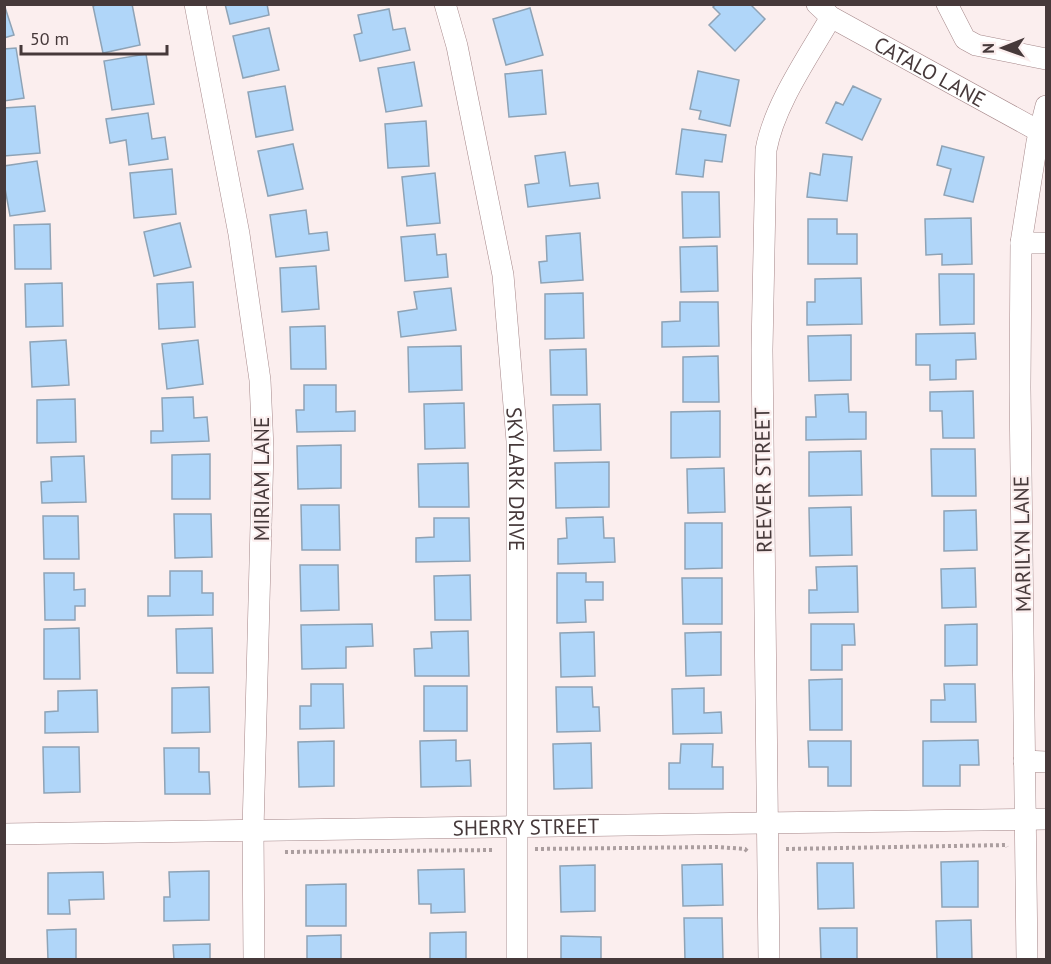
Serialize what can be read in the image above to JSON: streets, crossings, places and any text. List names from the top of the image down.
{
  "streets": {
    "street": [
      "CATALO LANE",
      "MIRIAM LANE",
      "SKYLARK DRIVE",
      "REEVER STREET",
      "MARILYN LANE",
      "SHERRY STREET"
    ]
  },
  "crossings": [
    ["CATALO LANE", "REEVER STREET"],
    ["CATALO LANE", "MARILYN LANE"],
    ["MIRIAM LANE", "SHERRY STREET"],
    ["SKYLARK DRIVE", "SHERRY STREET"],
    ["REEVER STREET", "SHERRY STREET"],
    ["MARILYN LANE", "SHERRY STREET"]
  ],
  "scale_bar": "50 m",
  "north": "left"
}
